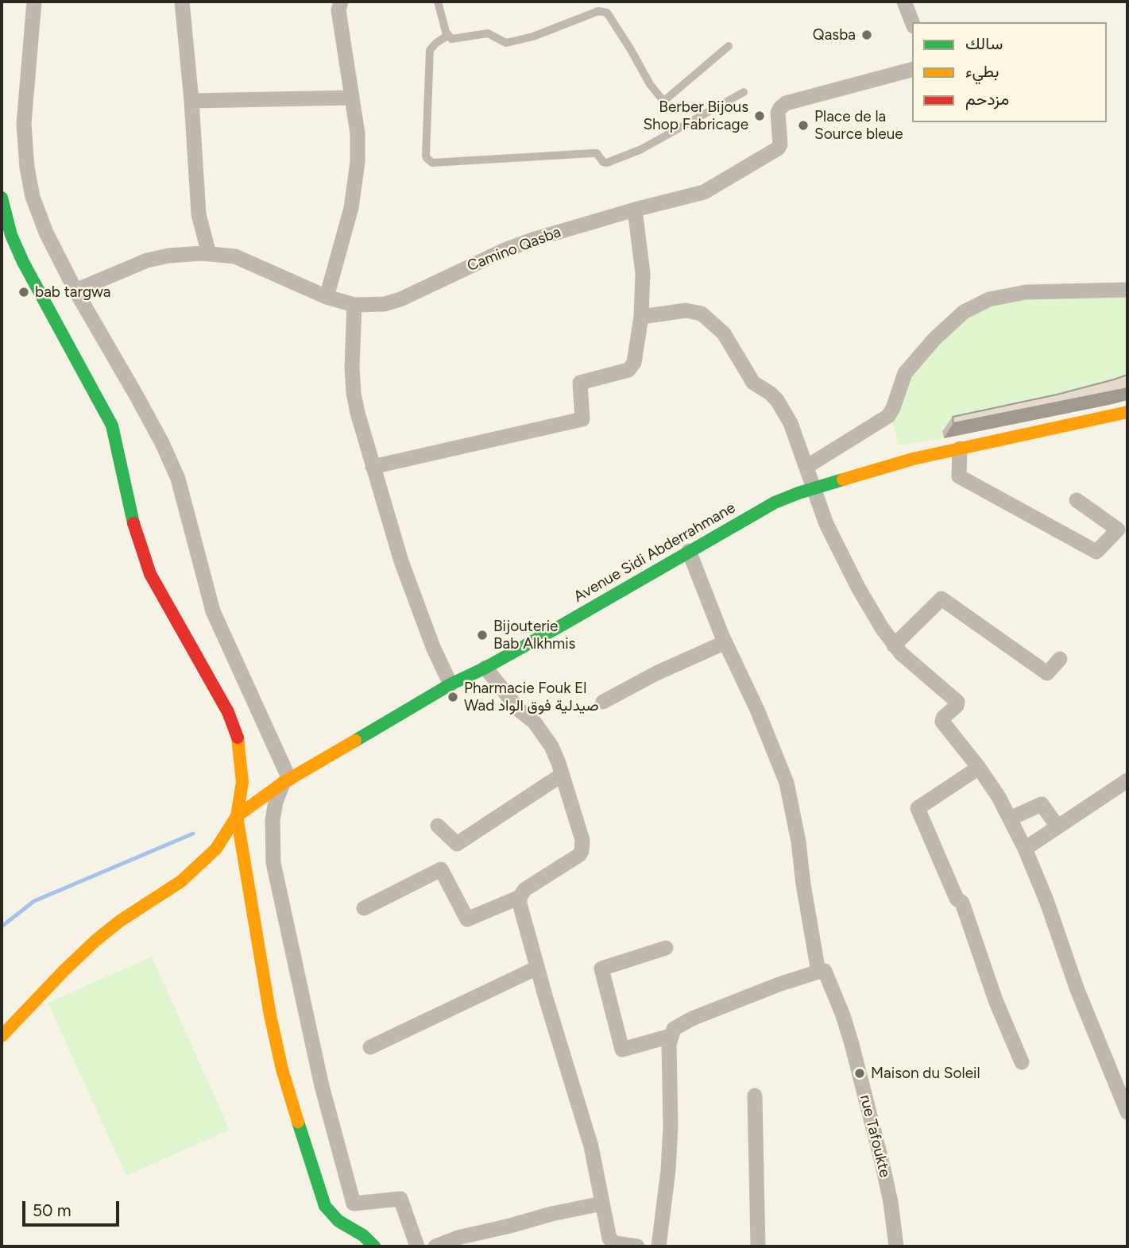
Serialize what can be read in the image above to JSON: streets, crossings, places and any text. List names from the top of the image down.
{
  "streets": {
    "street": ["Camino Qasba", "Avenue Sidi Abderrahmane", "rue Tafoukte"]
  },
  "places": [
    "Qasba",
    "Berber Bijous Shop Fabricage",
    "Place de la Source bleue",
    "bab targwa",
    "Bijouterie Bab Alkhmis",
    "Pharmacie Fouk El Wad صيدلية فوق الواد",
    "Maison du Soleil"
  ],
  "legend": ["سالك", "بطيء", "مزدحم"],
  "scale_bar": "50 m"
}
